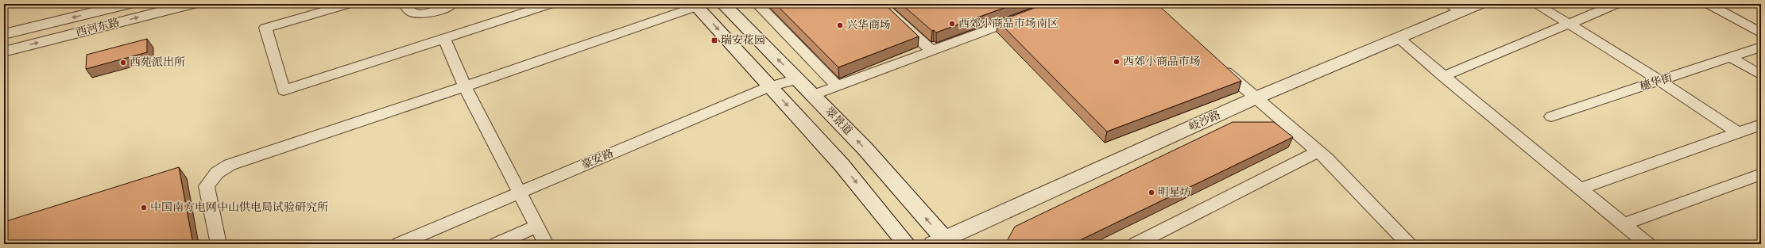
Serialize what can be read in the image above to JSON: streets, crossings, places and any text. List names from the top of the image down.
{
  "streets": {
    "street": [
      "西河东路",
      "穗华街",
      "翠景道",
      "岐沙路",
      "豪安路"
    ]
  },
  "crossings": [
    ["翠景道", "岐沙路"],
    ["翠景道", "豪安路"]
  ],
  "places": {
    "other": [
      "西郊小商品市场南区",
      "兴华商场",
      "西郊小商品市场",
      "西苑派出所",
      "明星坊",
      "中国南方电网中山供电局试验研究所"
    ],
    "transit": ["瑞安花园"]
  }
}
